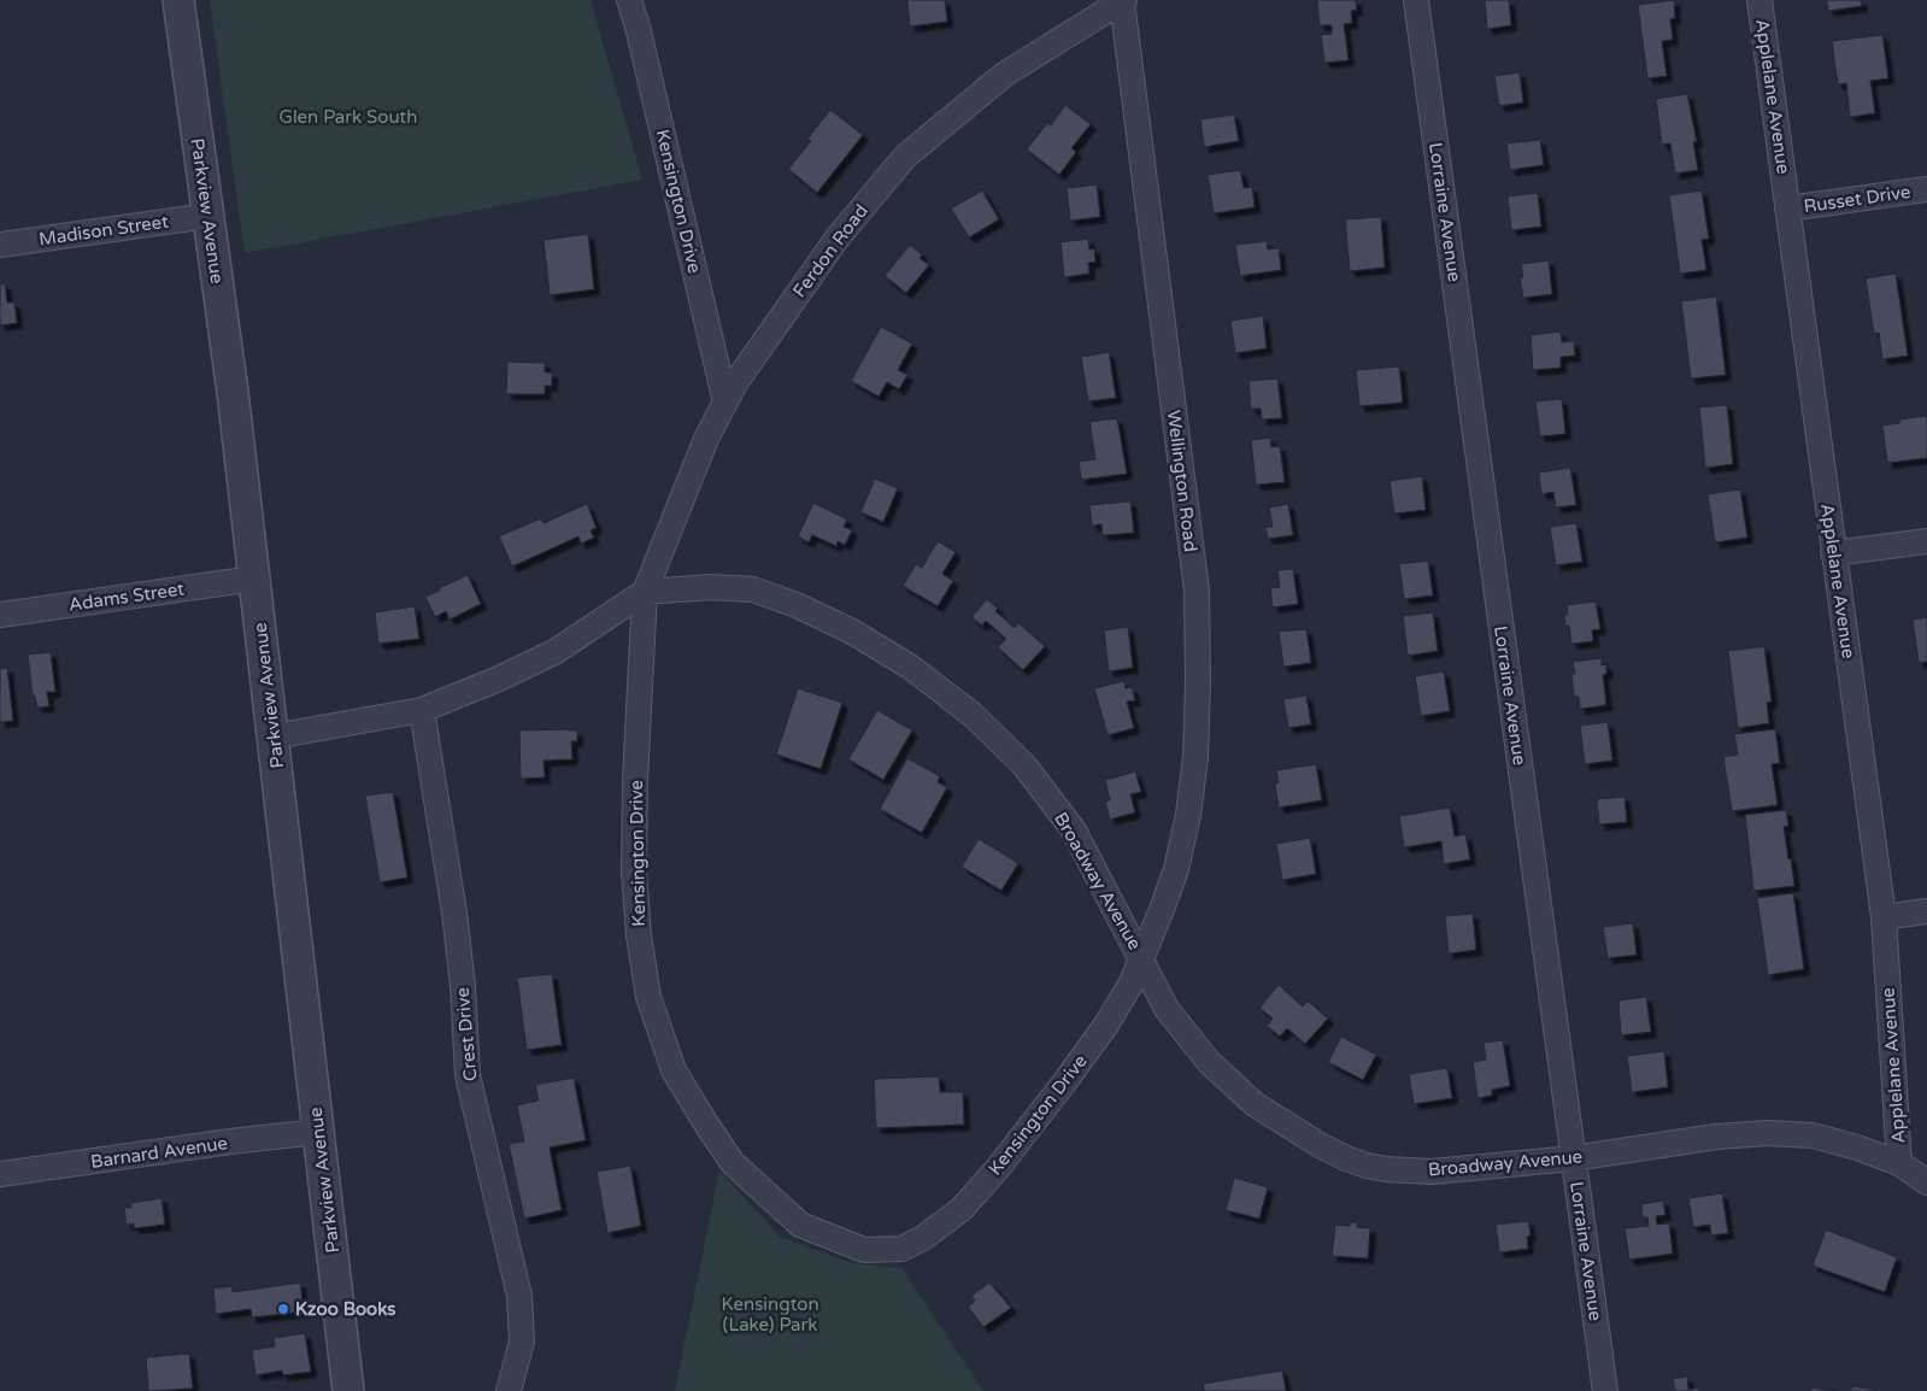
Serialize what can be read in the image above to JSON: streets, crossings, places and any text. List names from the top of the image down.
{
  "streets": {
    "street": [
      "Applelane Avenue",
      "Russet Drive",
      "Kensington Drive",
      "Parkview Avenue",
      "Lorraine Avenue",
      "Madison Street",
      "Ferdon Road",
      "Wellington Road",
      "Adams Street",
      "Broadway Avenue",
      "Crest Drive",
      "Barnard Avenue"
    ]
  },
  "crossings": [
    ["Applelane Avenue", "Russet Drive"],
    ["Applelane Avenue", "Broadway Avenue"],
    ["Kensington Drive", "Ferdon Road"],
    ["Kensington Drive", "Wellington Road"],
    ["Kensington Drive", "Broadway Avenue"],
    ["Parkview Avenue", "Madison Street"],
    ["Parkview Avenue", "Adams Street"],
    ["Parkview Avenue", "Broadway Avenue"],
    ["Parkview Avenue", "Barnard Avenue"],
    ["Lorraine Avenue", "Broadway Avenue"],
    ["Ferdon Road", "Wellington Road"],
    ["Ferdon Road", "Broadway Avenue"],
    ["Wellington Road", "Broadway Avenue"],
    ["Broadway Avenue", "Crest Drive"]
  ],
  "parks": ["Glen Park South", "Kensington (Lake) Park"],
  "places": ["Kzoo Books"]
}
